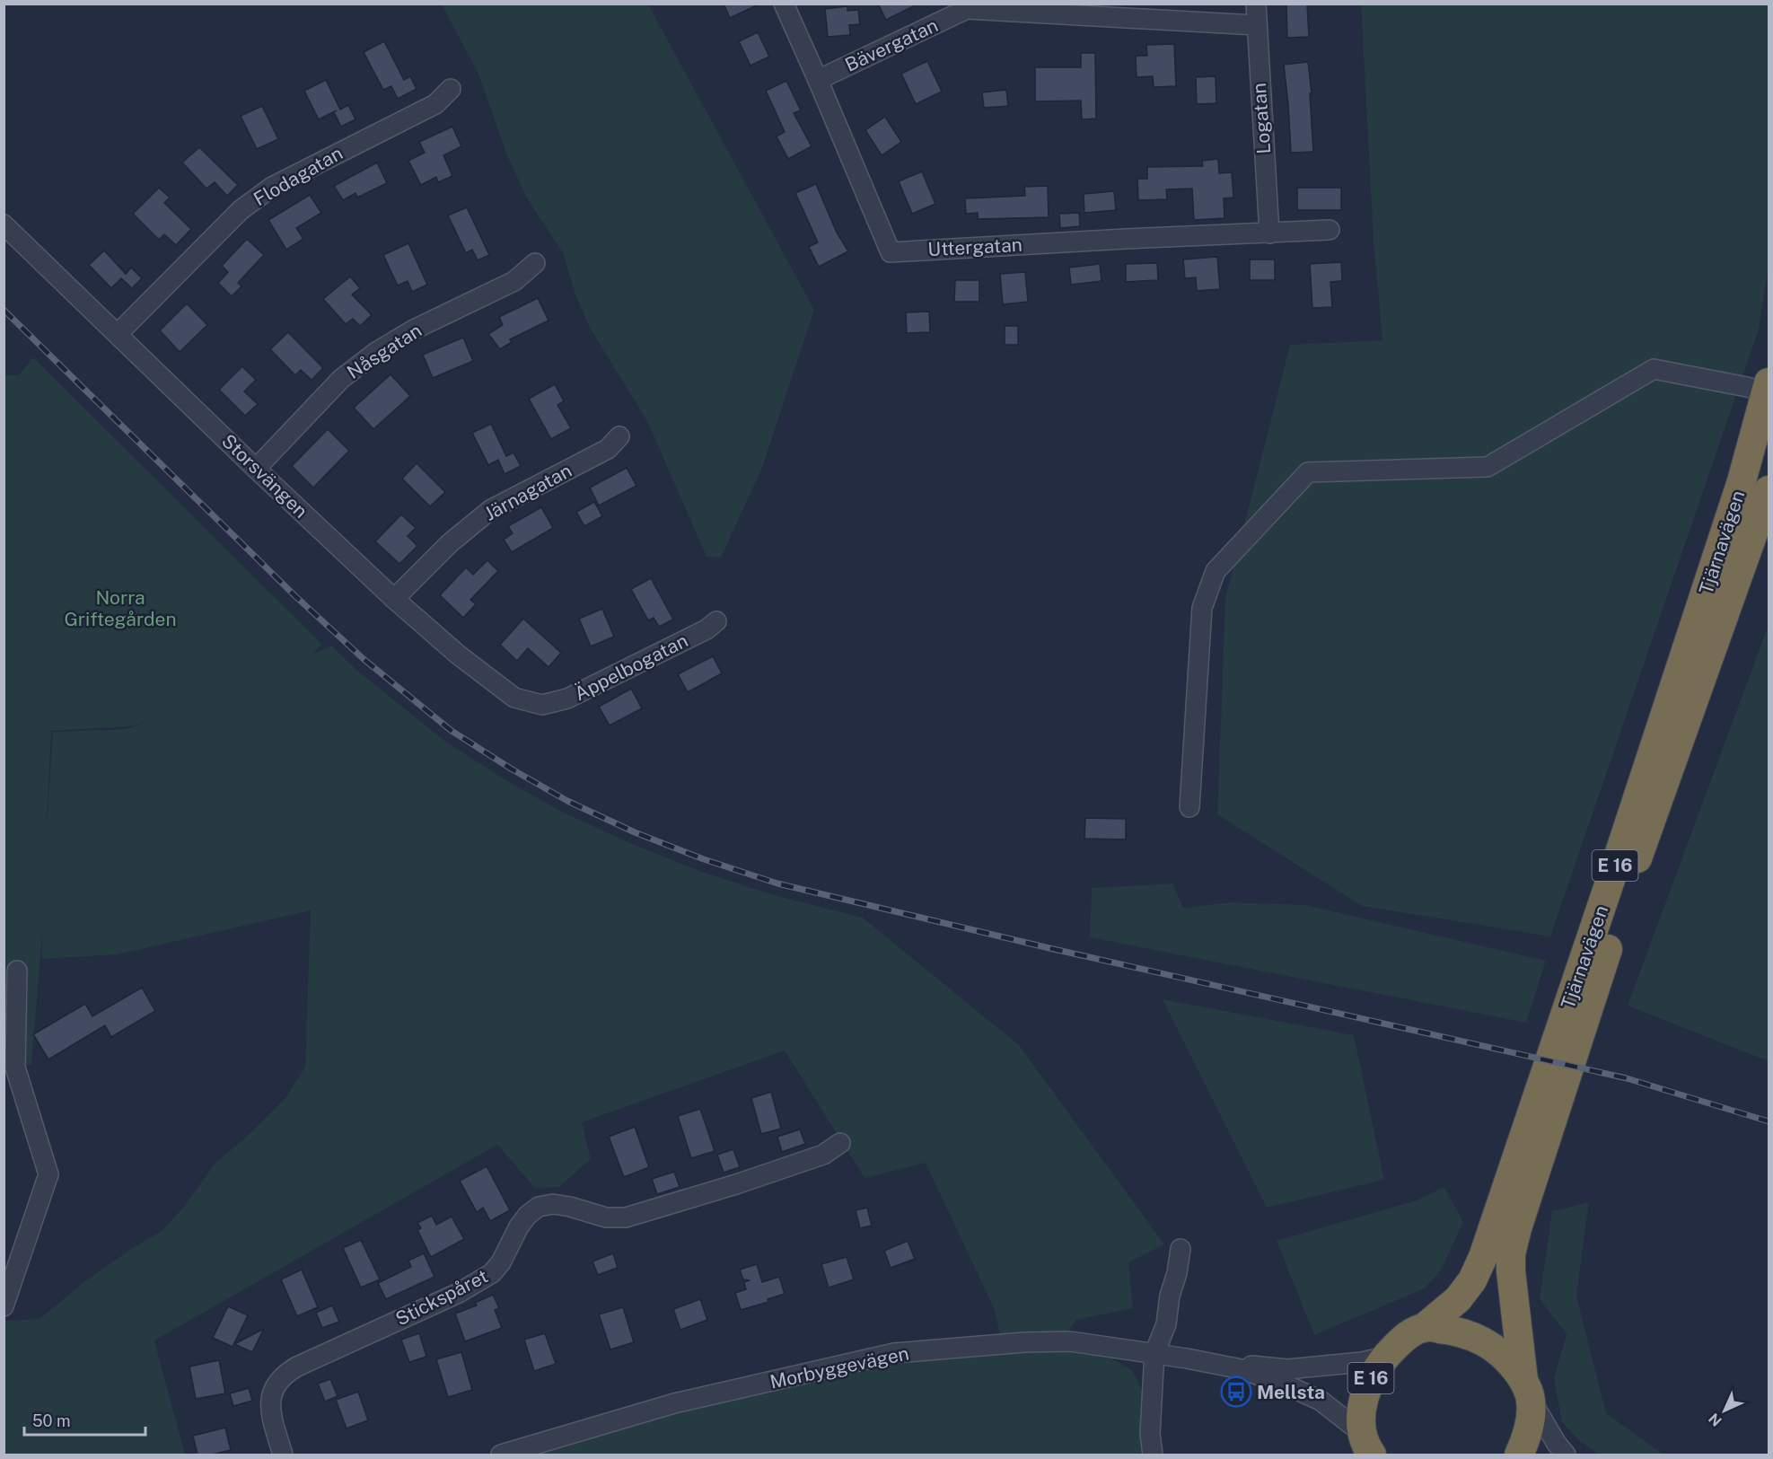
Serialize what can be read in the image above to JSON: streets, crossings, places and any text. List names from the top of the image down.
{
  "streets": {
    "highway": ["Tjärnavägen", "E 16"],
    "street": [
      "Bävergatan",
      "Logatan",
      "Flodagatan",
      "Uttergatan",
      "Nåsgatan",
      "Storsvängen",
      "Järnagatan",
      "Äppelbogatan",
      "Stickspåret",
      "Morbyggevägen"
    ]
  },
  "crossings": [
    ["Bävergatan", "Logatan"],
    ["Bävergatan", "Uttergatan"],
    ["Logatan", "Uttergatan"],
    ["Flodagatan", "Storsvängen"],
    ["Nåsgatan", "Storsvängen"],
    ["Storsvängen", "Järnagatan"],
    ["Storsvängen", "Äppelbogatan"],
    ["Tjärnavägen", "E 16"],
    ["E 16", "Morbyggevägen"]
  ],
  "parks": ["Norra Griftegården"],
  "places": {
    "bus stop": ["Mellsta"]
  },
  "scale_bar": "50 m",
  "north": "bottom left"
}
